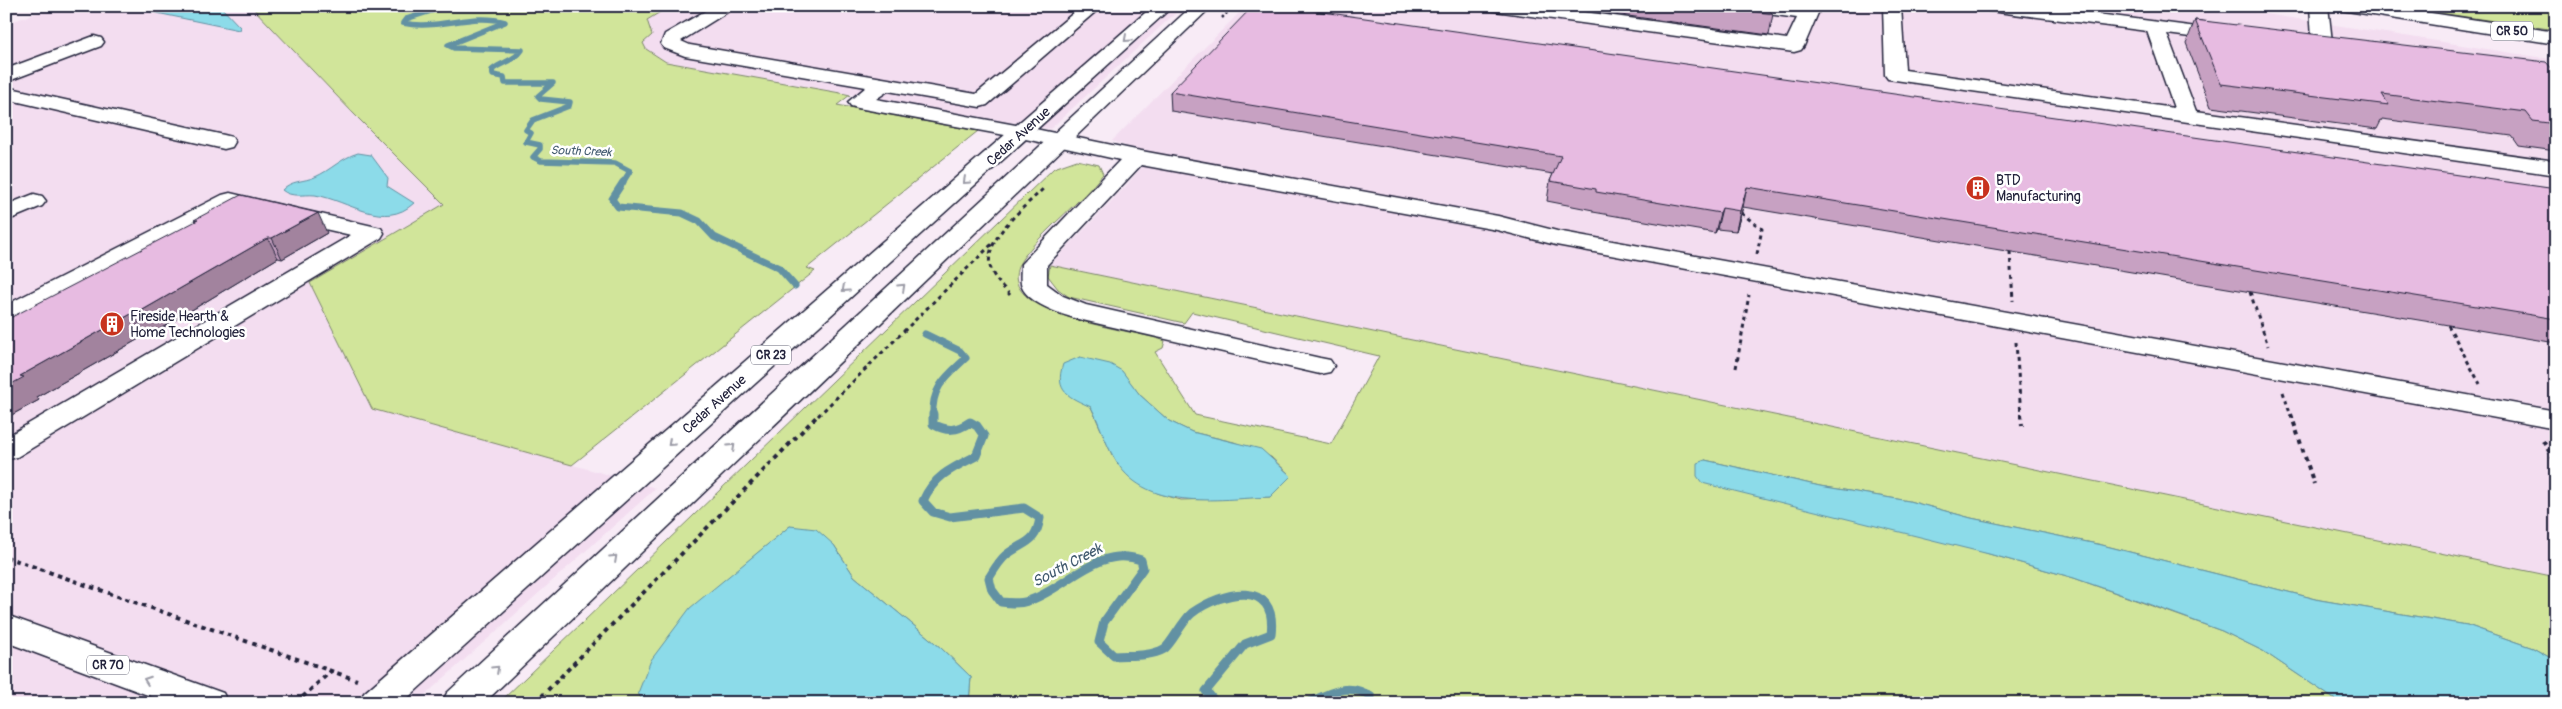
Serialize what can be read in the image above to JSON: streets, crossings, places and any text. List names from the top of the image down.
{
  "streets": {
    "main road": [
      "CR 50",
      "Cedar Avenue",
      "CR 23",
      "CR 70"
    ]
  },
  "water": ["South Creek"],
  "places": {
    "building": ["BTD Manufacturing", "Fireside Hearth & Home Technologies"]
  }
}
